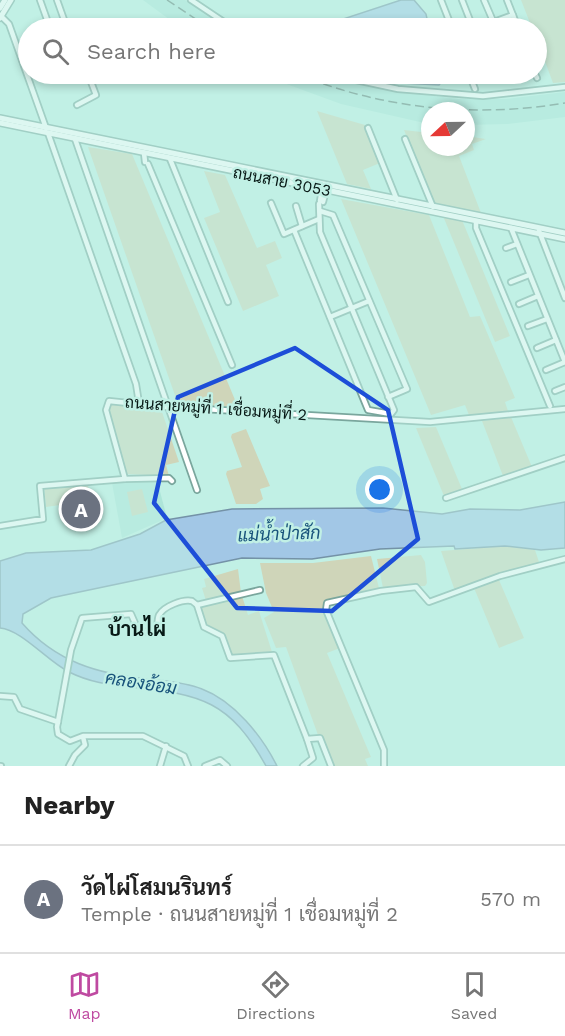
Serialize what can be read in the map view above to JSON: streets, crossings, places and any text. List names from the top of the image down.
{
  "streets": {
    "main road": ["ถนนสาย 3053"],
    "street": ["ถนนสายหมู่ที่ 1 เชื่อมหมู่ที่ 2"]
  },
  "districts": ["บ้านไผ่"],
  "water": ["แม่น้ำป่าสัก", "คลองอ้อม"],
  "north": "left",
  "page": {
    "search": "Search here",
    "pins": "A",
    "heading": "Nearby",
    "list": [
      {
        "mark": "A",
        "name": "วัดไผ่โสมนรินทร์",
        "note": "Temple · ถนนสายหมู่ที่ 1 เชื่อมหมู่ที่ 2",
        "value": "570 m"
      }
    ],
    "nav": ["Map", "Directions", "Saved"]
  }
}
